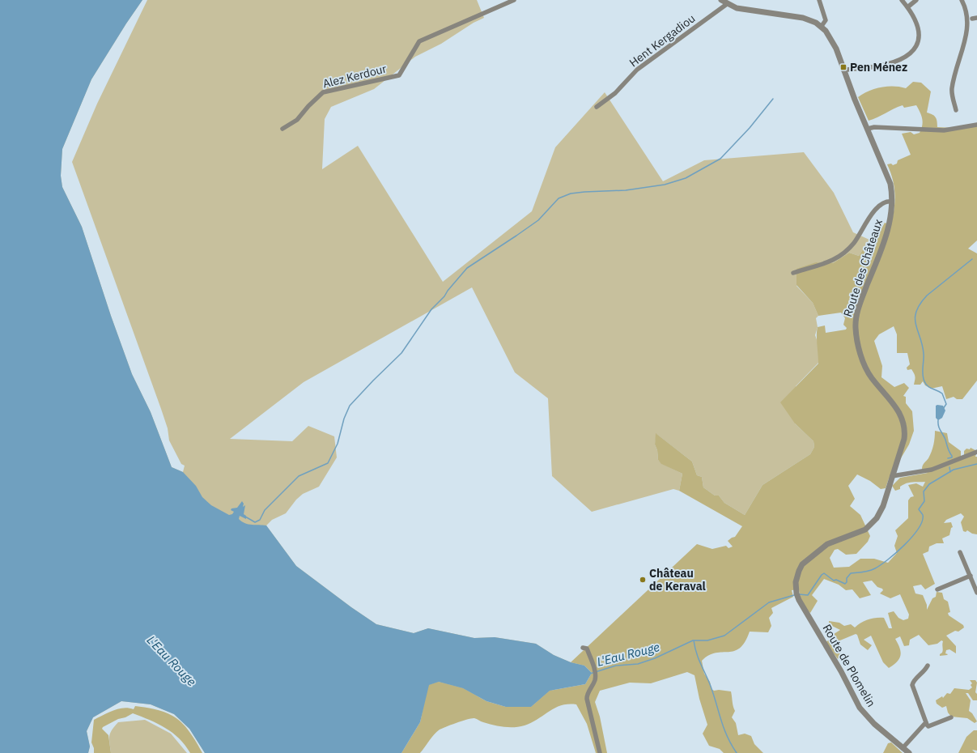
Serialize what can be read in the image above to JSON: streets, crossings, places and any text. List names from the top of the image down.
{
  "streets": {
    "street": [
      "Hent Kergadiou",
      "Alez Kerdour",
      "Route des Châteaux",
      "Route de Plomelin"
    ]
  },
  "crossings": [
    ["Route des Châteaux", "Route de Plomelin"]
  ],
  "water": ["L'Eau Rouge"],
  "places": {
    "transit": ["Pen Ménez"],
    "other": ["Château de Keraval"]
  }
}
